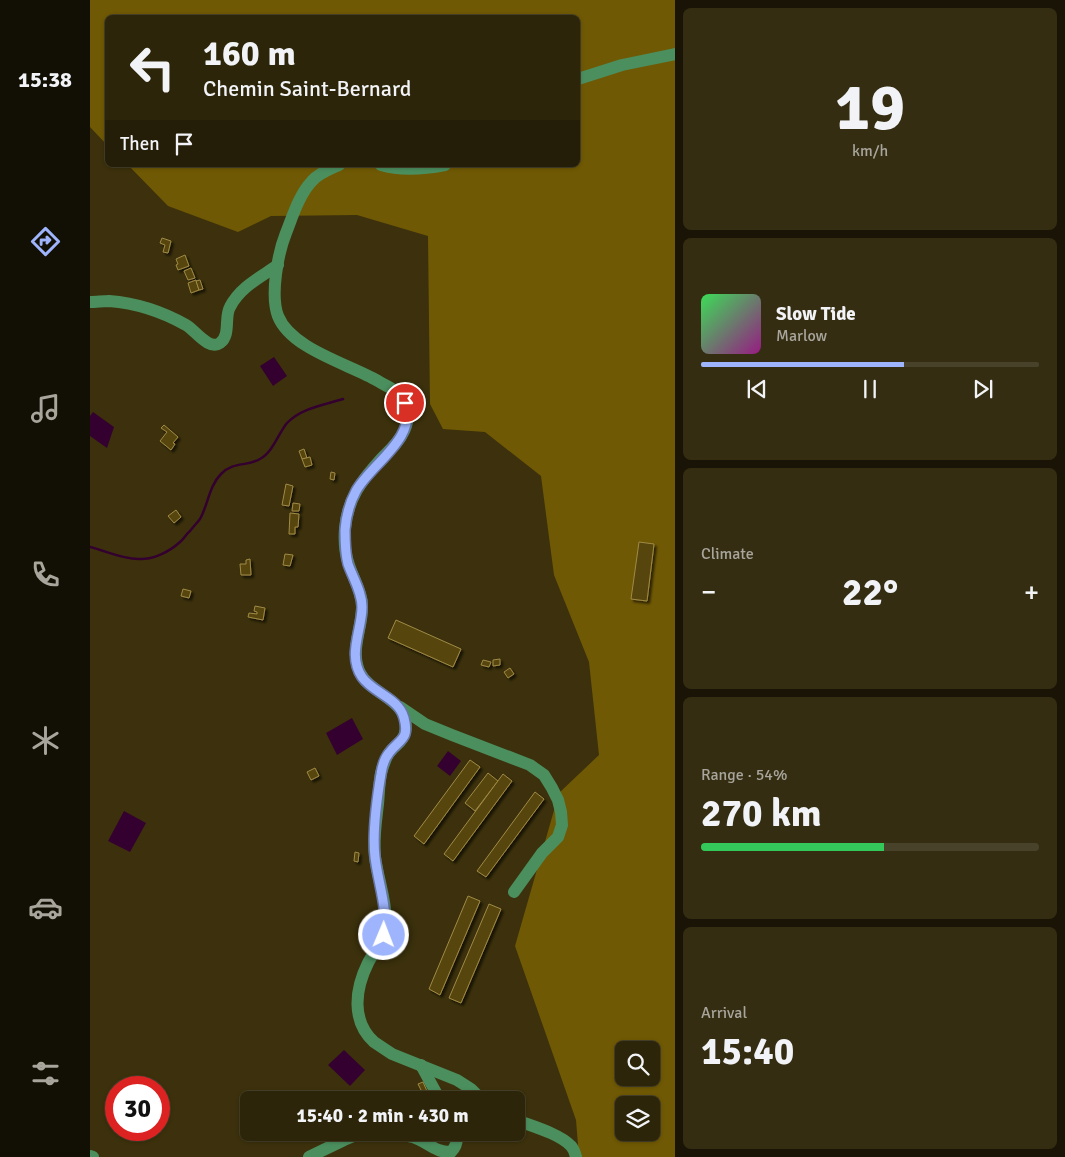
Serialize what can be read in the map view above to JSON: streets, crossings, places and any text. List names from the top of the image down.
{
  "page": {
    "tabs": "15:38",
    "tile": [
      ["19", "km/h"],
      "Climate",
      ["Range · 54%", "270 km"],
      ["Arrival", "15:40"]
    ],
    "turn": ["160 m", "Chemin Saint-Bernard"],
    "then": "Then",
    "song": ["Slow Tide", "Marlow"],
    "heat": ["−", "22°", "+"],
    "limit": "30",
    "trip": "15:40 · 2 min · 430 m"
  }
}
